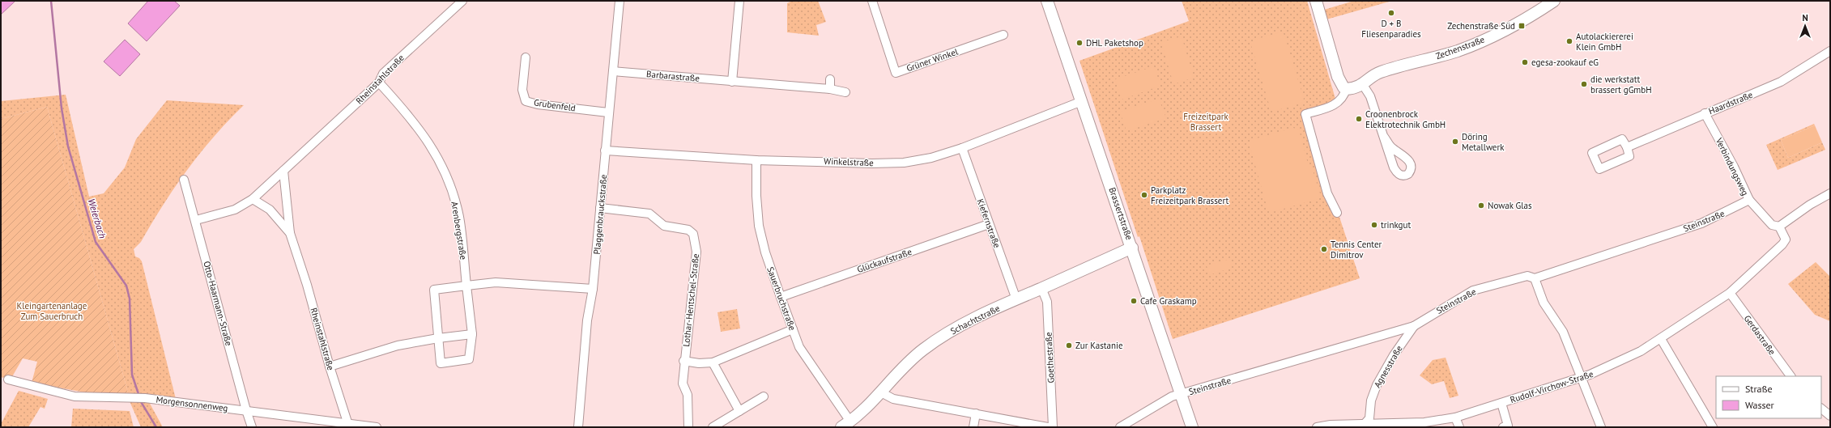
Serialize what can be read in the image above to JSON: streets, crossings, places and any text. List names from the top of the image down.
{
  "streets": {
    "street": [
      "Zechenstraße",
      "Grüner Winkel",
      "Barbarastraße",
      "Rheinstahlstraße",
      "Haardstraße",
      "Grubenfeld",
      "Winkelstraße",
      "Verbindungsweg",
      "Brassertstraße",
      "Plaggenbrauckstraße",
      "Steinstraße",
      "Kiefernstraße",
      "Arenbergstraße",
      "Glückaufstraße",
      "Sauerbruchstraße",
      "Lothar-Hentschel-Straße",
      "Otto-Haarmann-Straße",
      "Schachtstraße",
      "Gerdastraße",
      "Goethestraße",
      "Agnesstraße",
      "Rudolf-Virchow-Straße",
      "Morgensonnenweg"
    ]
  },
  "crossings": [
    ["Barbarastraße", "Plaggenbrauckstraße"],
    ["Rheinstahlstraße", "Arenbergstraße"],
    ["Rheinstahlstraße", "Otto-Haarmann-Straße"],
    ["Rheinstahlstraße", "Morgensonnenweg"],
    ["Haardstraße", "Verbindungsweg"],
    ["Grubenfeld", "Plaggenbrauckstraße"],
    ["Winkelstraße", "Brassertstraße"],
    ["Winkelstraße", "Plaggenbrauckstraße"],
    ["Winkelstraße", "Kiefernstraße"],
    ["Winkelstraße", "Sauerbruchstraße"],
    ["Verbindungsweg", "Steinstraße"],
    ["Verbindungsweg", "Rudolf-Virchow-Straße"],
    ["Brassertstraße", "Steinstraße"],
    ["Brassertstraße", "Schachtstraße"],
    ["Plaggenbrauckstraße", "Arenbergstraße"],
    ["Plaggenbrauckstraße", "Lothar-Hentschel-Straße"],
    ["Steinstraße", "Agnesstraße"],
    ["Kiefernstraße", "Glückaufstraße"],
    ["Kiefernstraße", "Schachtstraße"],
    ["Glückaufstraße", "Sauerbruchstraße"],
    ["Sauerbruchstraße", "Schachtstraße"],
    ["Otto-Haarmann-Straße", "Morgensonnenweg"],
    ["Schachtstraße", "Goethestraße"],
    ["Gerdastraße", "Rudolf-Virchow-Straße"],
    ["Agnesstraße", "Rudolf-Virchow-Straße"]
  ],
  "water": ["Weierbach"],
  "parks": ["Freizeitpark Brassert", "Kleingartenanlage Zum Sauerbruch"],
  "places": {
    "other": [
      "D + B Fliesenparadies",
      "Autolackiererei Klein GmbH",
      "DHL Paketshop",
      "egesa-zookauf eG",
      "die werkstatt brassert gGmbH",
      "Croonenbrock Elektrotechnik GmbH",
      "Döring Metallwerk",
      "Parkplatz Freizeitpark Brassert",
      "Nowak Glas",
      "trinkgut",
      "Tennis Center Dimitrov",
      "Cafe Graskamp",
      "Zur Kastanie"
    ],
    "transit": ["Zechenstraße Süd"]
  },
  "legend": ["Straße", "Wasser"],
  "north": "top"
}
